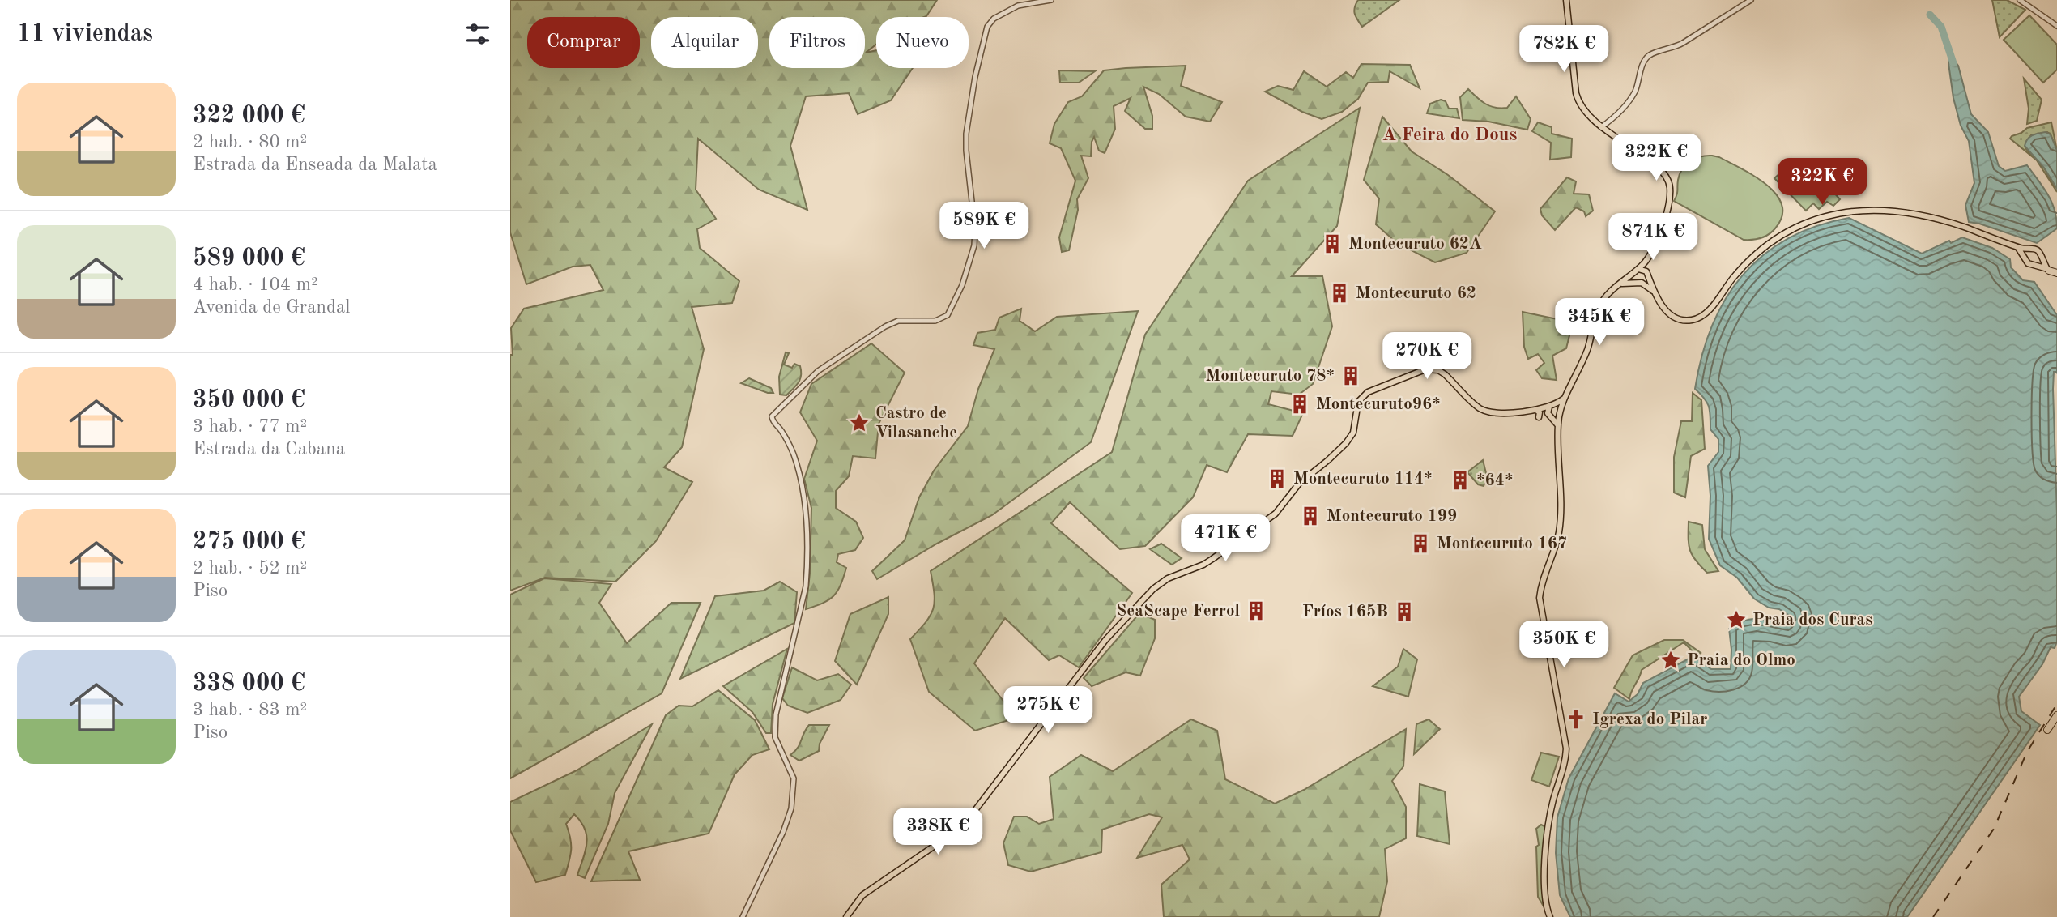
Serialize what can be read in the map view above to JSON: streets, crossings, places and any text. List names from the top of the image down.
{
  "districts": ["A Feira do Dous"],
  "places": {
    "building": [
      "Montecuruto 62A",
      "Montecuruto 62",
      "Montecuruto 78*",
      "Montecuruto96*",
      "Montecuruto 114*",
      "*64*",
      "Montecuruto 199",
      "Montecuruto 167",
      "SeaScape Ferrol",
      "Fríos 165B"
    ],
    "place": ["Castro de Vilasanche", "Praia dos Curas", "Praia do Olmo"],
    "church": ["Igrexa do Pilar"]
  },
  "page": {
    "heading": "11 viviendas",
    "chip": [
      "Comprar",
      "Alquilar",
      "Filtros",
      "Nuevo"
    ],
    "price": [
      "782K €",
      "322K €",
      "322K €",
      "589K €",
      "874K €",
      "345K €",
      "270K €",
      "471K €",
      "350K €",
      "275K €",
      "338K €"
    ],
    "list": [
      {
        "name": "322 000 €",
        "note": "2 hab. · 80 m² · Estrada da Enseada da Malata"
      },
      {
        "name": "589 000 €",
        "note": "4 hab. · 104 m² · Avenida de Grandal"
      },
      {
        "name": "350 000 €",
        "note": "3 hab. · 77 m² · Estrada da Cabana"
      },
      {
        "name": "275 000 €",
        "note": "2 hab. · 52 m² · Piso"
      },
      {
        "name": "338 000 €",
        "note": "3 hab. · 83 m² · Piso"
      }
    ]
  }
}
